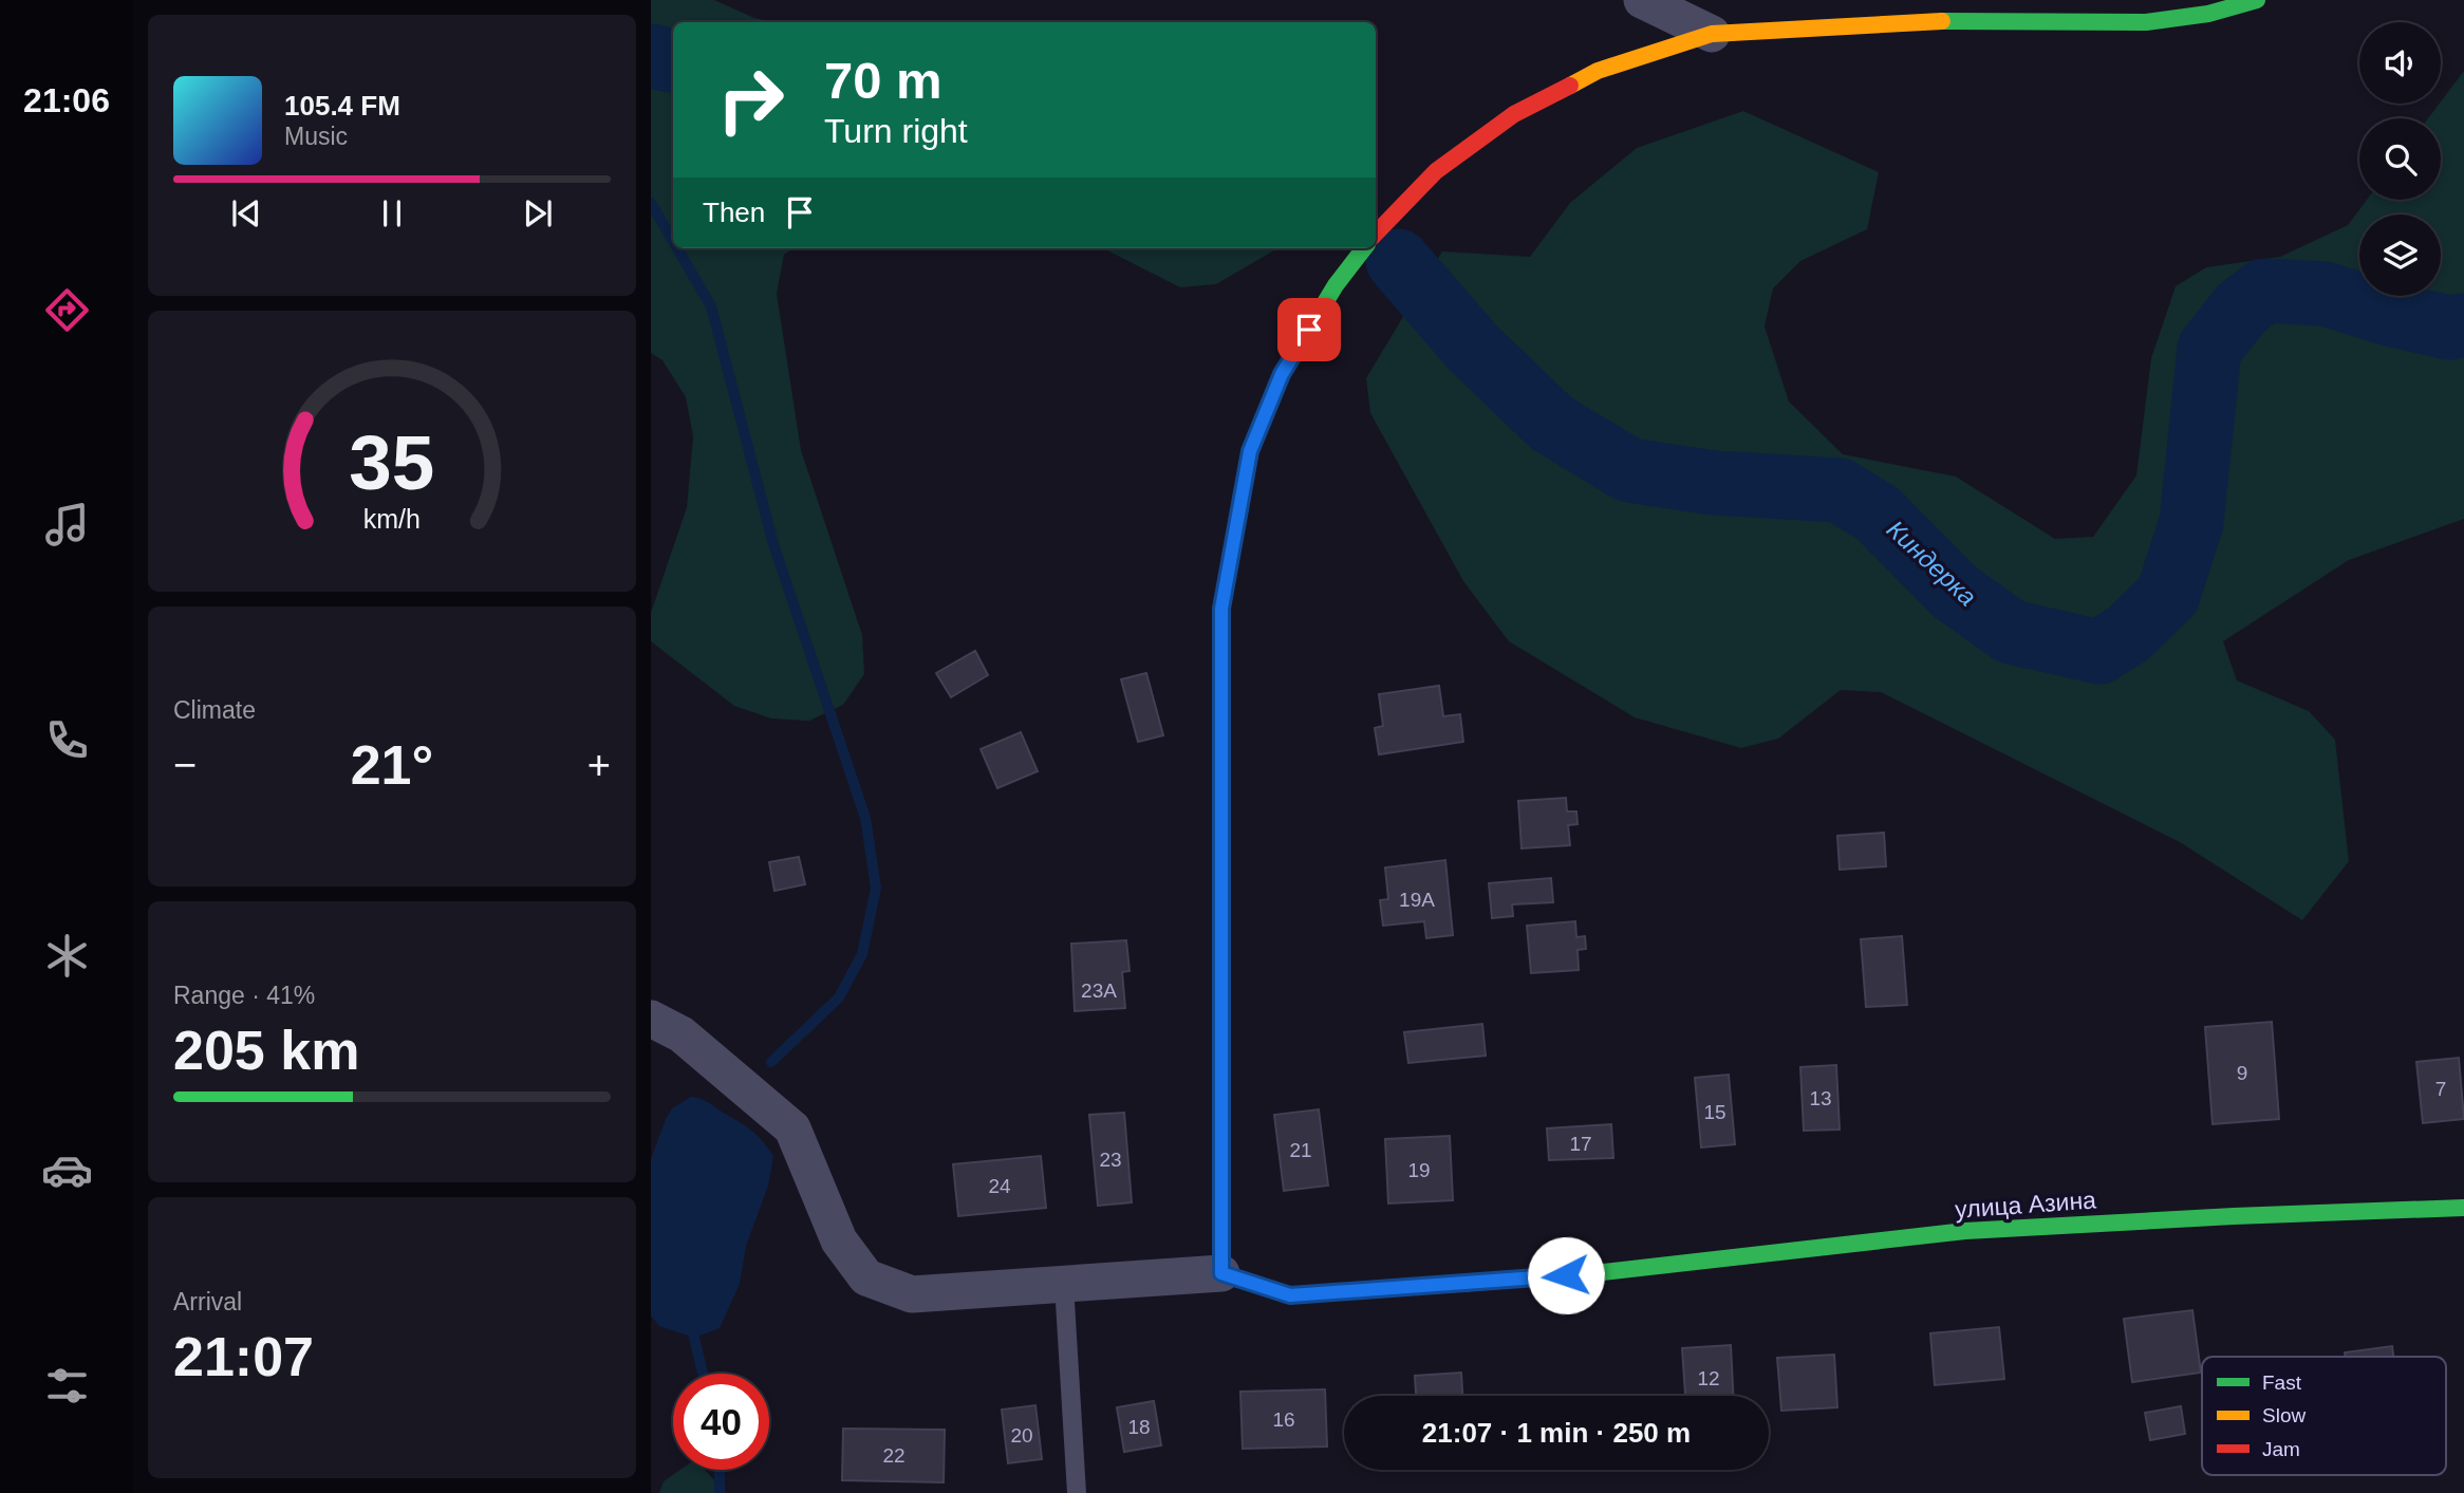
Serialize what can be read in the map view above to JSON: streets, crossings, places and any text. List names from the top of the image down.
{
  "streets": {
    "street": ["улица Азина"]
  },
  "water": ["Киндерка"],
  "house_numbers": [
    "19А",
    "23А",
    "9",
    "7",
    "13",
    "15",
    "17",
    "21",
    "23",
    "19",
    "24",
    "12",
    "16",
    "18",
    "20",
    "22"
  ],
  "legend": ["Fast", "Slow", "Jam"],
  "page": {
    "tabs": "21:06",
    "turn": ["70 m", "Turn right"],
    "song": ["105.4 FM", "Music"],
    "then": "Then",
    "tile": [
      "Climate",
      ["Range · 41%", "205 km"],
      ["Arrival", "21:07"]
    ],
    "heat": ["−", "21°", "+"],
    "limit": "40",
    "trip": "21:07 · 1 min · 250 m",
    "gauge": ["35", "km/h"]
  }
}
